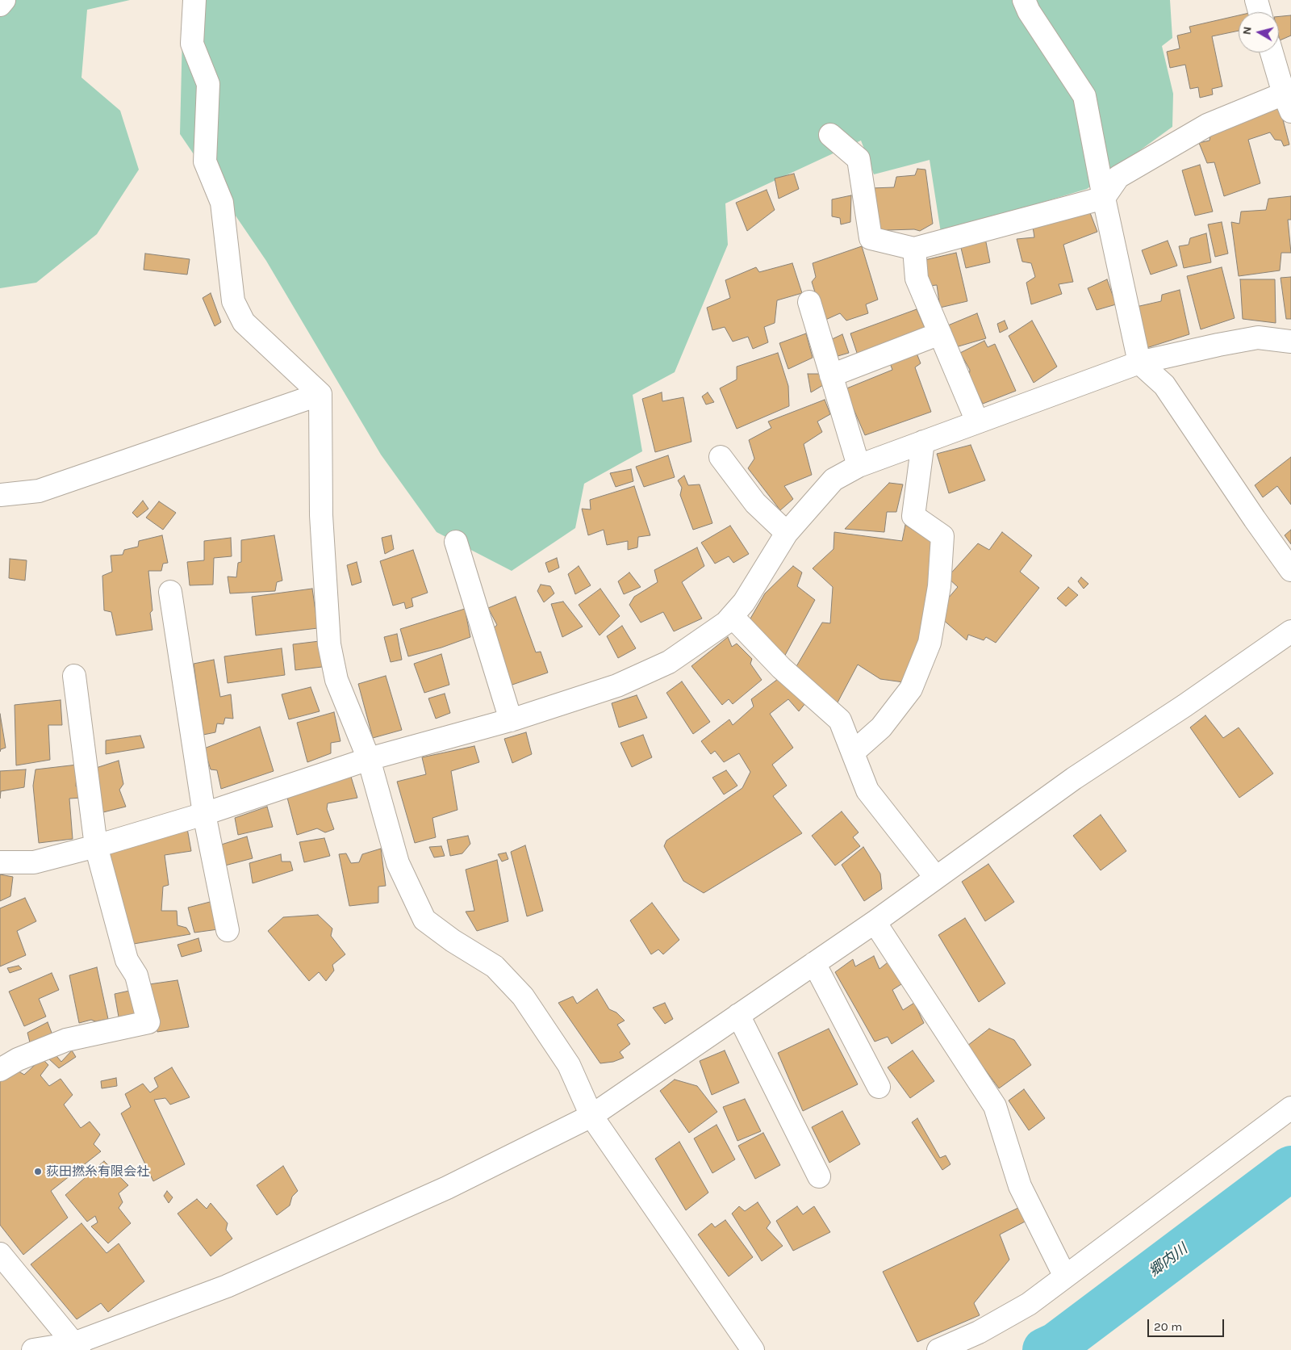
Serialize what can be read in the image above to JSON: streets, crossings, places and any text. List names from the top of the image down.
{
  "water": ["郷内川"],
  "places": ["荻田撚糸有限会社"],
  "scale_bar": "20 m",
  "north": "left"
}
